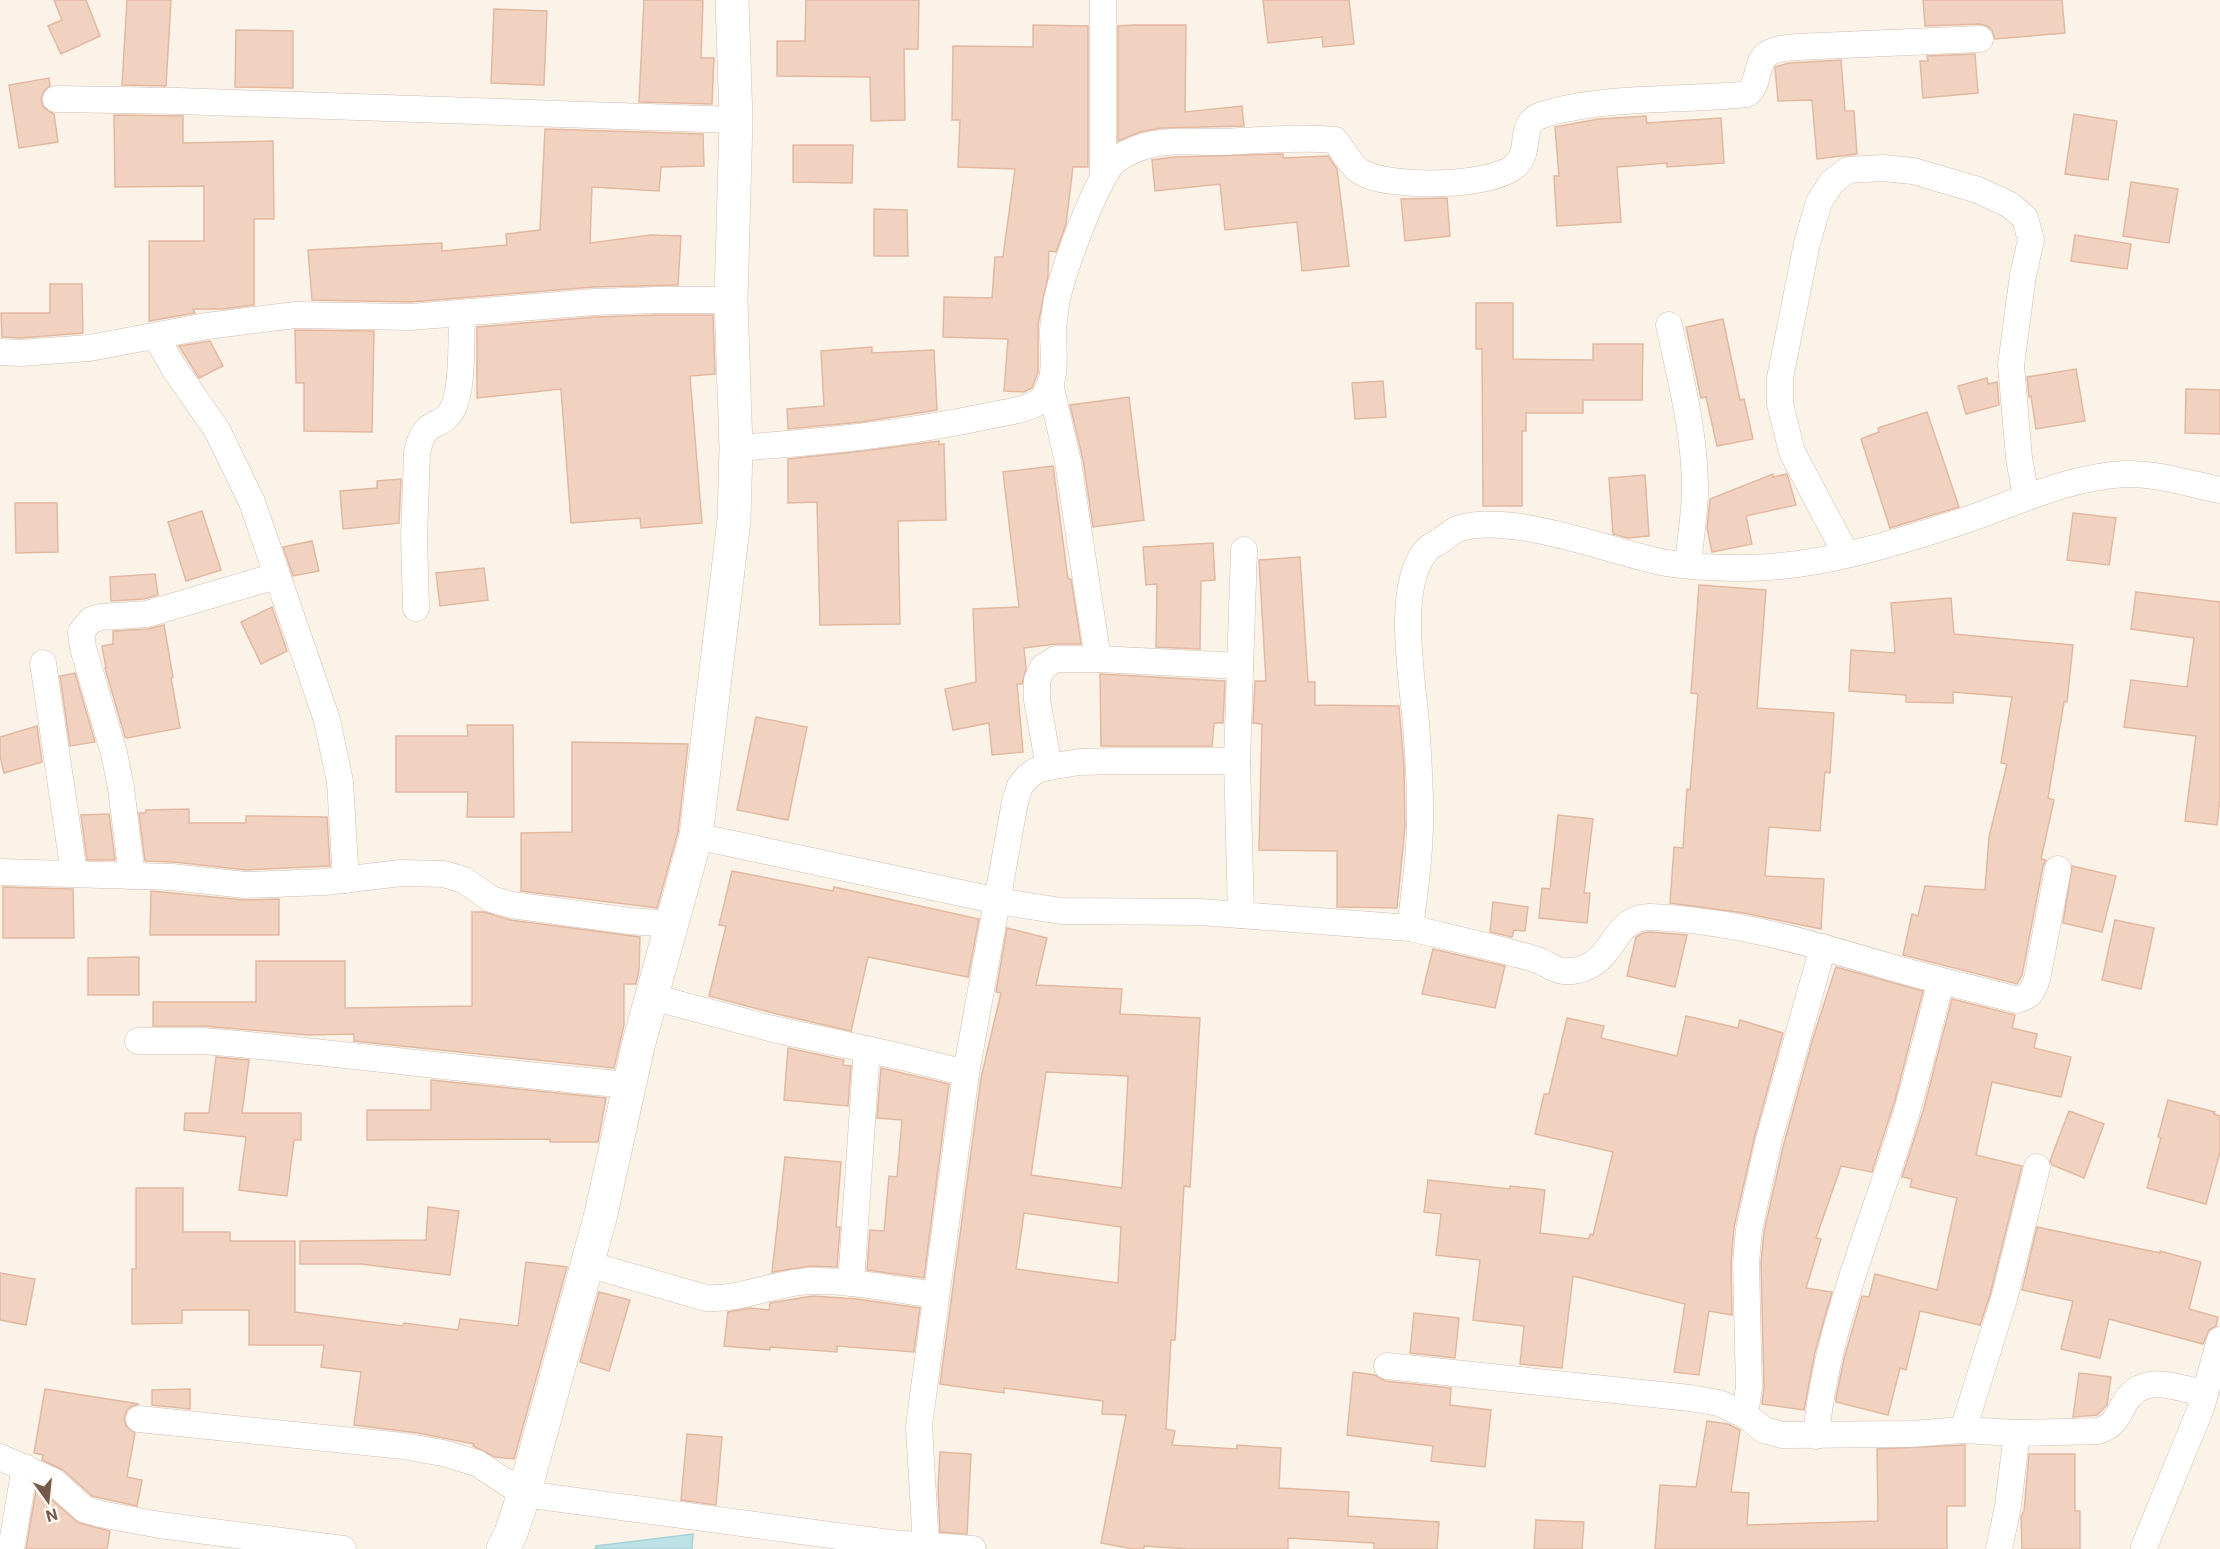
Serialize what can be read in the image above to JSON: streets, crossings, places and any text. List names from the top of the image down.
{
  "north": "bottom"
}
